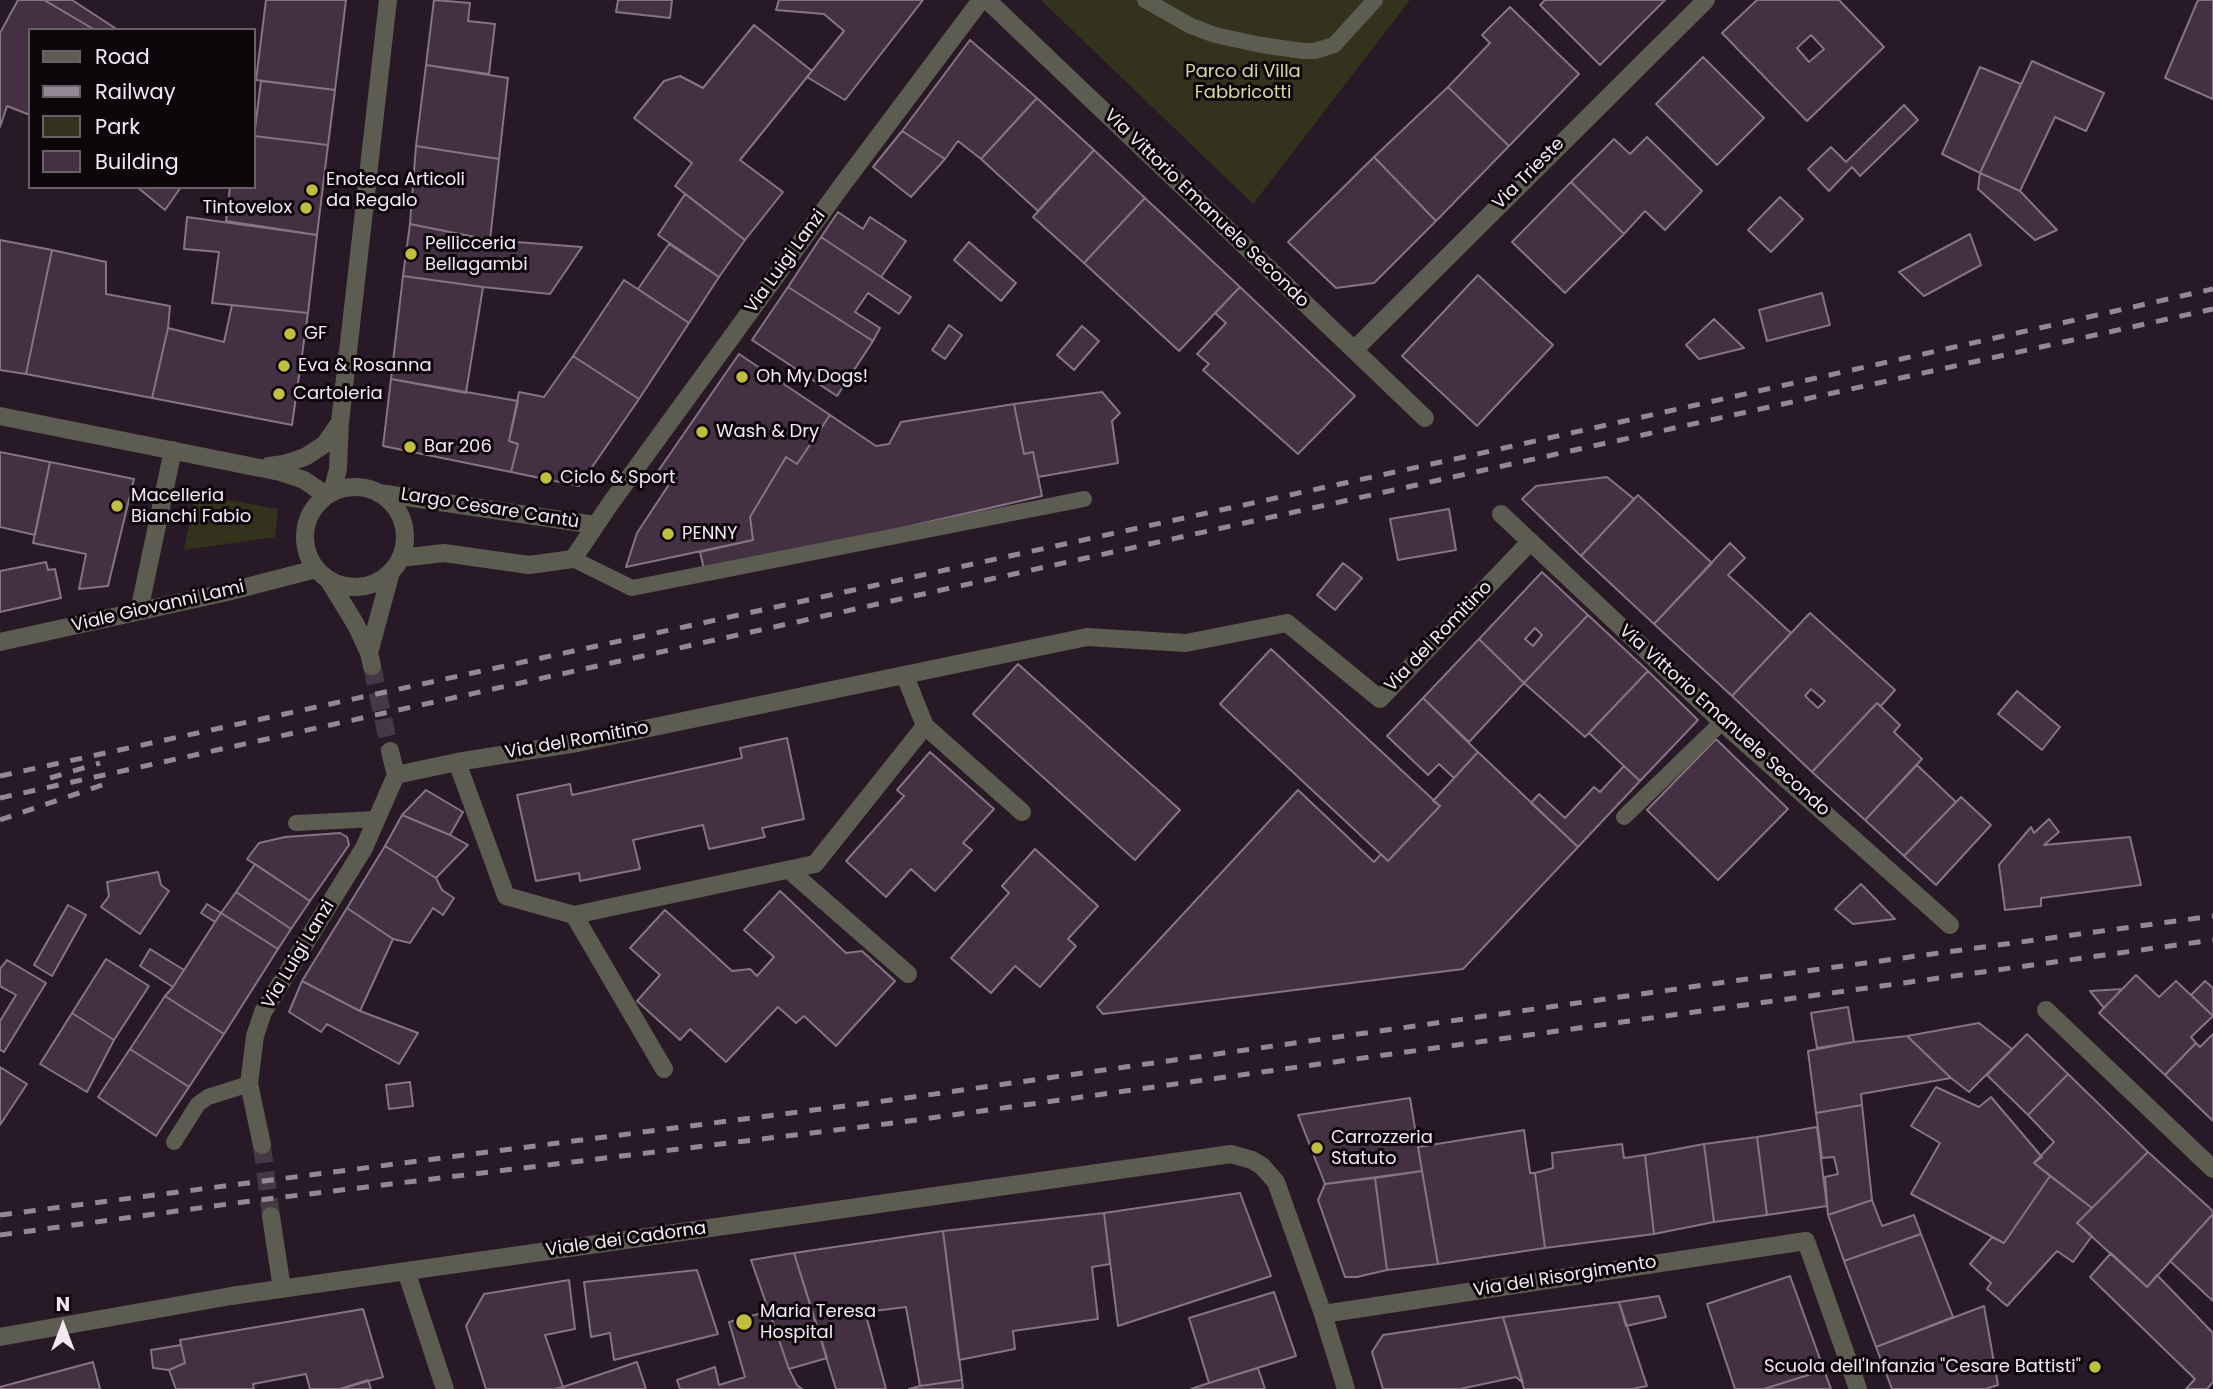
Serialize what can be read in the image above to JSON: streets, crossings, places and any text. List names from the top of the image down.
{
  "streets": {
    "street": [
      "Via Trieste",
      "Via Vittorio Emanuele Secondo",
      "Via Luigi Lanzi",
      "Largo Cesare Cantù",
      "Viale Giovanni Lami",
      "Via del Romitino",
      "Viale dei Cadorna",
      "Via del Risorgimento"
    ]
  },
  "crossings": [
    ["Via Trieste", "Via Vittorio Emanuele Secondo"],
    ["Via Vittorio Emanuele Secondo", "Via del Romitino"],
    ["Via Luigi Lanzi", "Largo Cesare Cantù"],
    ["Largo Cesare Cantù", "Viale Giovanni Lami"],
    ["Viale dei Cadorna", "Via del Risorgimento"]
  ],
  "parks": ["Parco di Villa Fabbricotti"],
  "places": [
    "Enoteca Articoli da Regalo",
    "Tintovelox",
    "Pellicceria Bellagambi",
    "GF",
    "Eva & Rosanna",
    "Oh My Dogs!",
    "Cartoleria",
    "Wash & Dry",
    "Bar 206",
    "Ciclo & Sport",
    "Macelleria Bianchi Fabio",
    "PENNY",
    "Carrozzeria Statuto",
    "Maria Teresa Hospital",
    "Scuola dell'Infanzia \"Cesare Battisti\""
  ],
  "legend": [
    "Road",
    "Railway",
    "Park",
    "Building"
  ],
  "north": "top"
}
